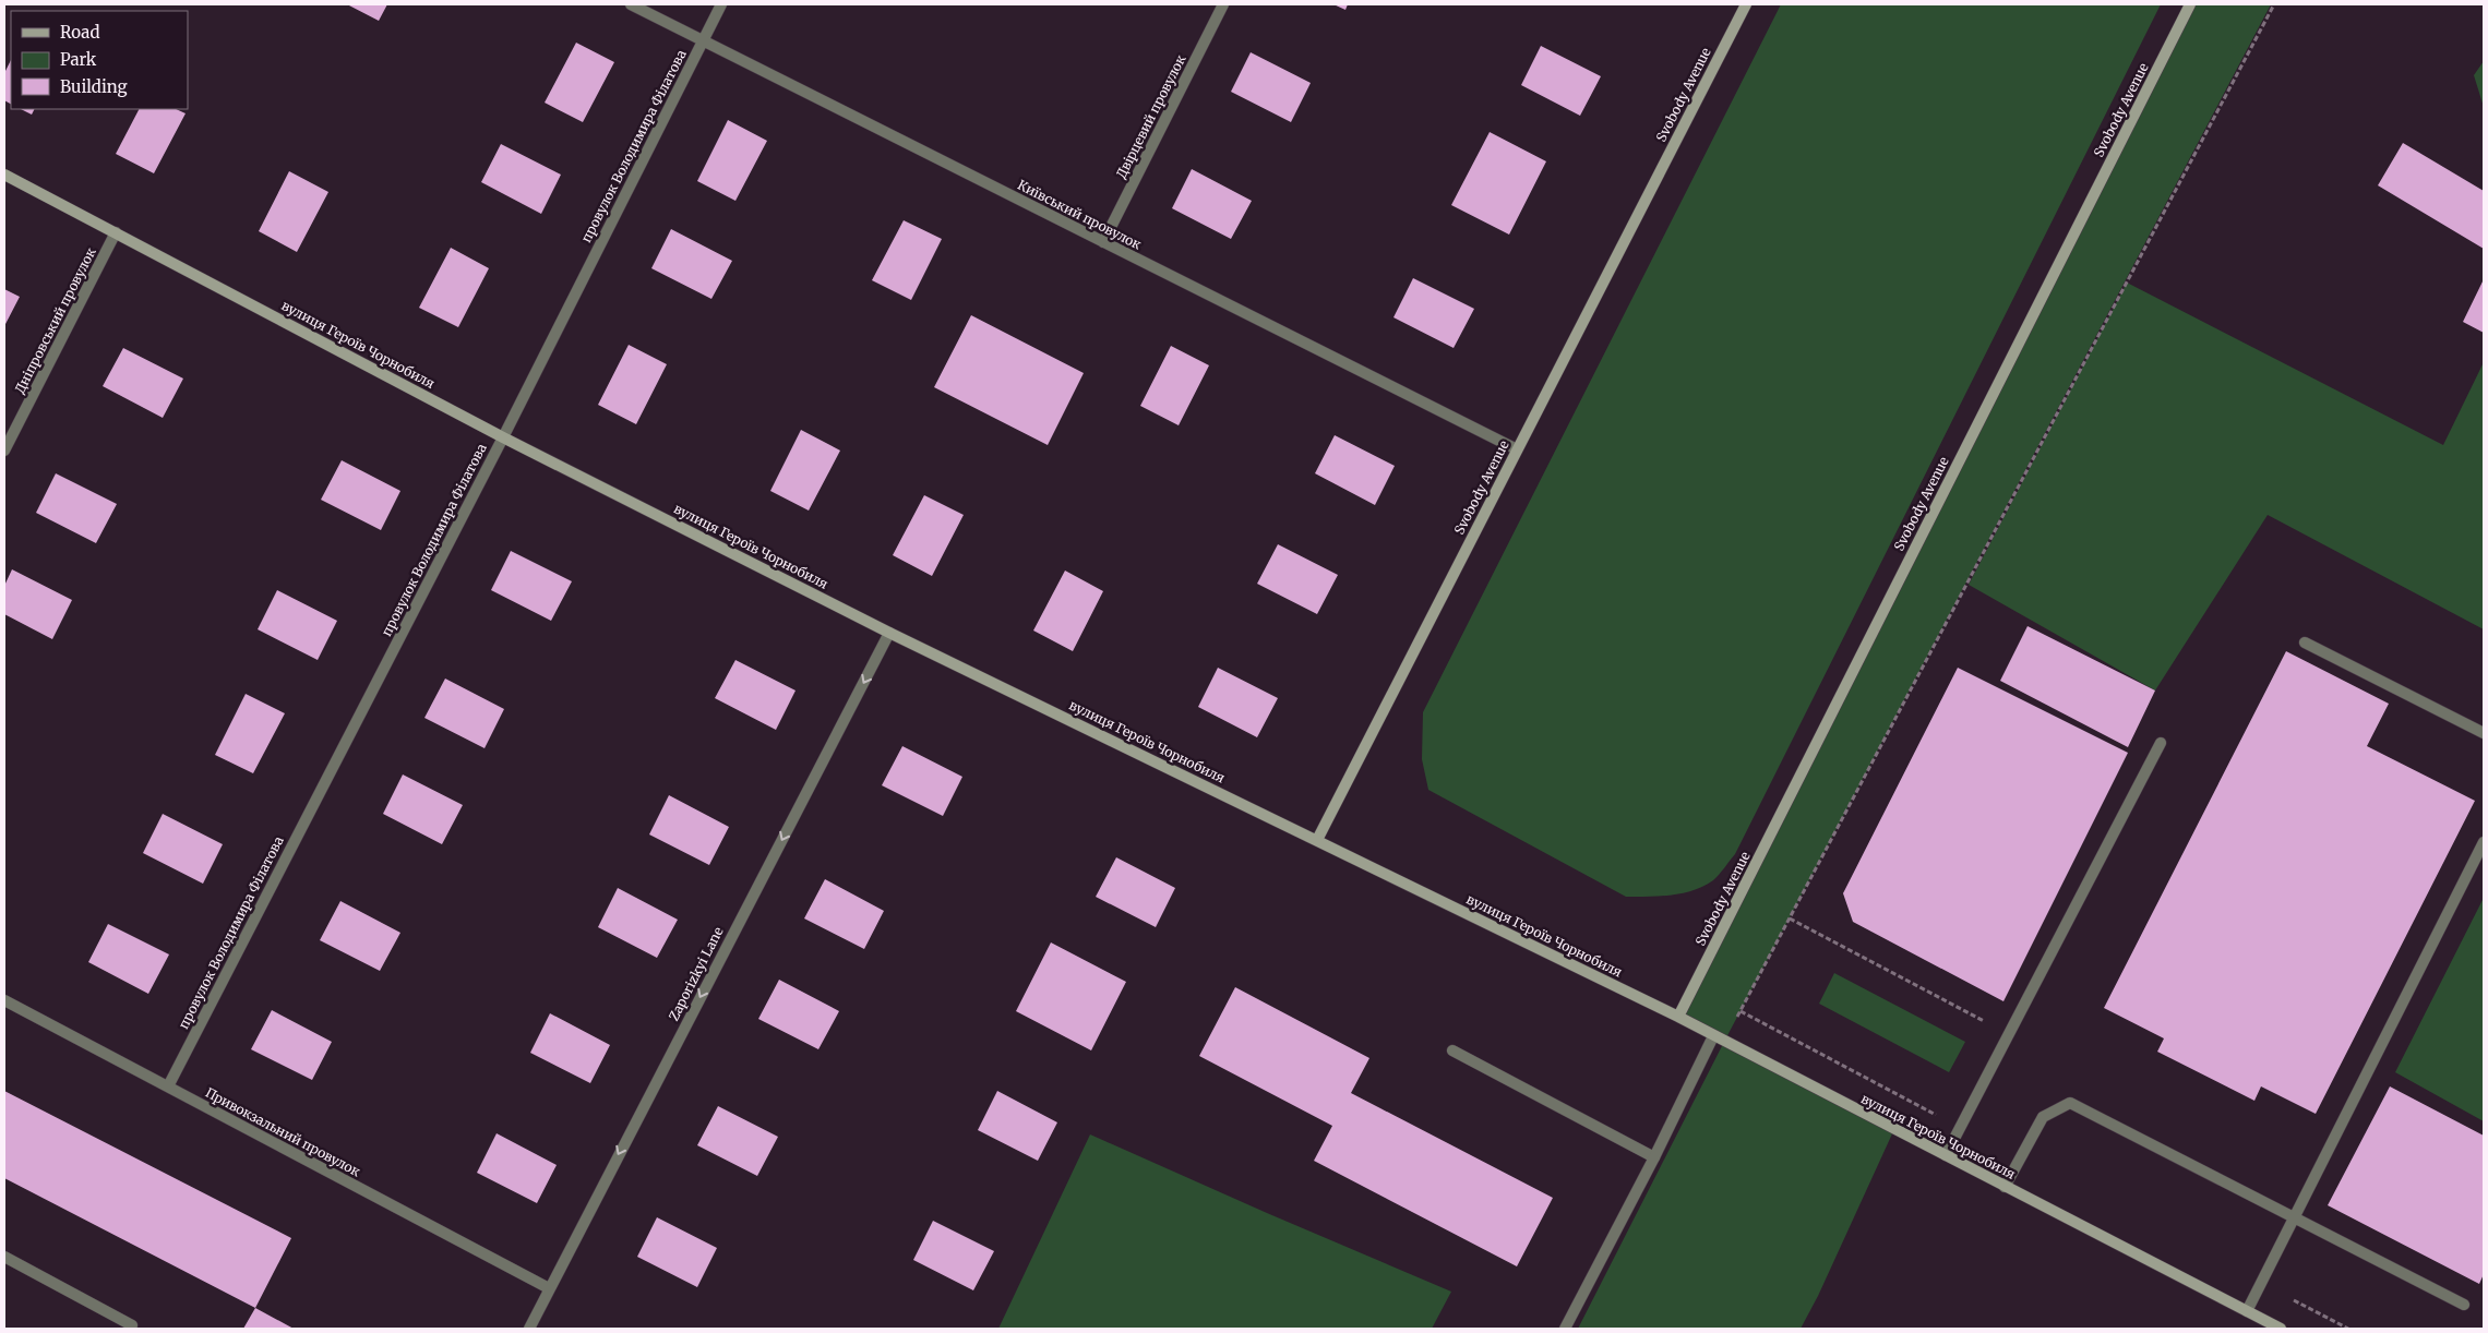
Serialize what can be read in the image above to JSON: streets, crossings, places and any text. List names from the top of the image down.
{
  "streets": {
    "street": [
      "Svobody Avenue",
      "Двірцевий провулок",
      "провулок Володимира Філатова",
      "Київський провулок",
      "Дніпровський провулок",
      "вулиця Героїв Чорнобиля",
      "Zaporizkyi Lane",
      "Привокзальний провулок"
    ]
  },
  "crossings": [
    ["Svobody Avenue", "Київський провулок"],
    ["Svobody Avenue", "вулиця Героїв Чорнобиля"],
    ["Двірцевий провулок", "Київський провулок"],
    ["провулок Володимира Філатова", "Київський провулок"],
    ["провулок Володимира Філатова", "вулиця Героїв Чорнобиля"],
    ["провулок Володимира Філатова", "Привокзальний провулок"],
    ["Дніпровський провулок", "вулиця Героїв Чорнобиля"],
    ["вулиця Героїв Чорнобиля", "Zaporizkyi Lane"],
    ["Zaporizkyi Lane", "Привокзальний провулок"]
  ],
  "one_way": ["Zaporizkyi Lane"],
  "legend": ["Road", "Park", "Building"]
}
